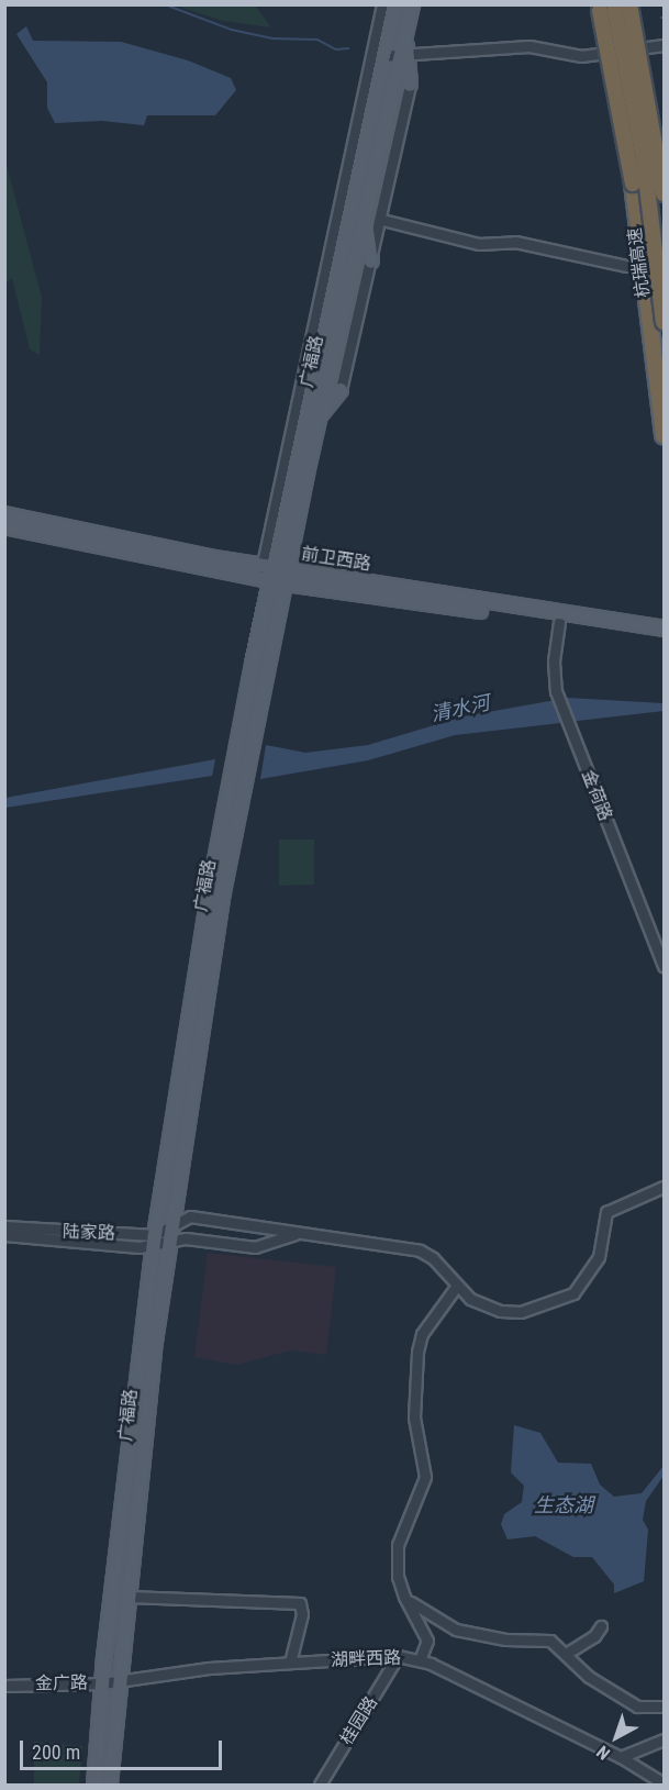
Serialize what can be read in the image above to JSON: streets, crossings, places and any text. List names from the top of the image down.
{
  "streets": {
    "highway": ["杭瑞高速"],
    "main road": ["广福路", "前卫西路"],
    "street": [
      "金荷路",
      "陆家路",
      "湖畔西路",
      "金广路",
      "桂园路"
    ]
  },
  "crossings": [
    ["广福路", "前卫西路"],
    ["广福路", "陆家路"],
    ["广福路", "湖畔西路"],
    ["广福路", "金广路"],
    ["前卫西路", "金荷路"],
    ["湖畔西路", "金广路"],
    ["湖畔西路", "桂园路"]
  ],
  "water": ["清水河", "生态湖"],
  "scale_bar": "200 m",
  "north": "bottom left"
}
